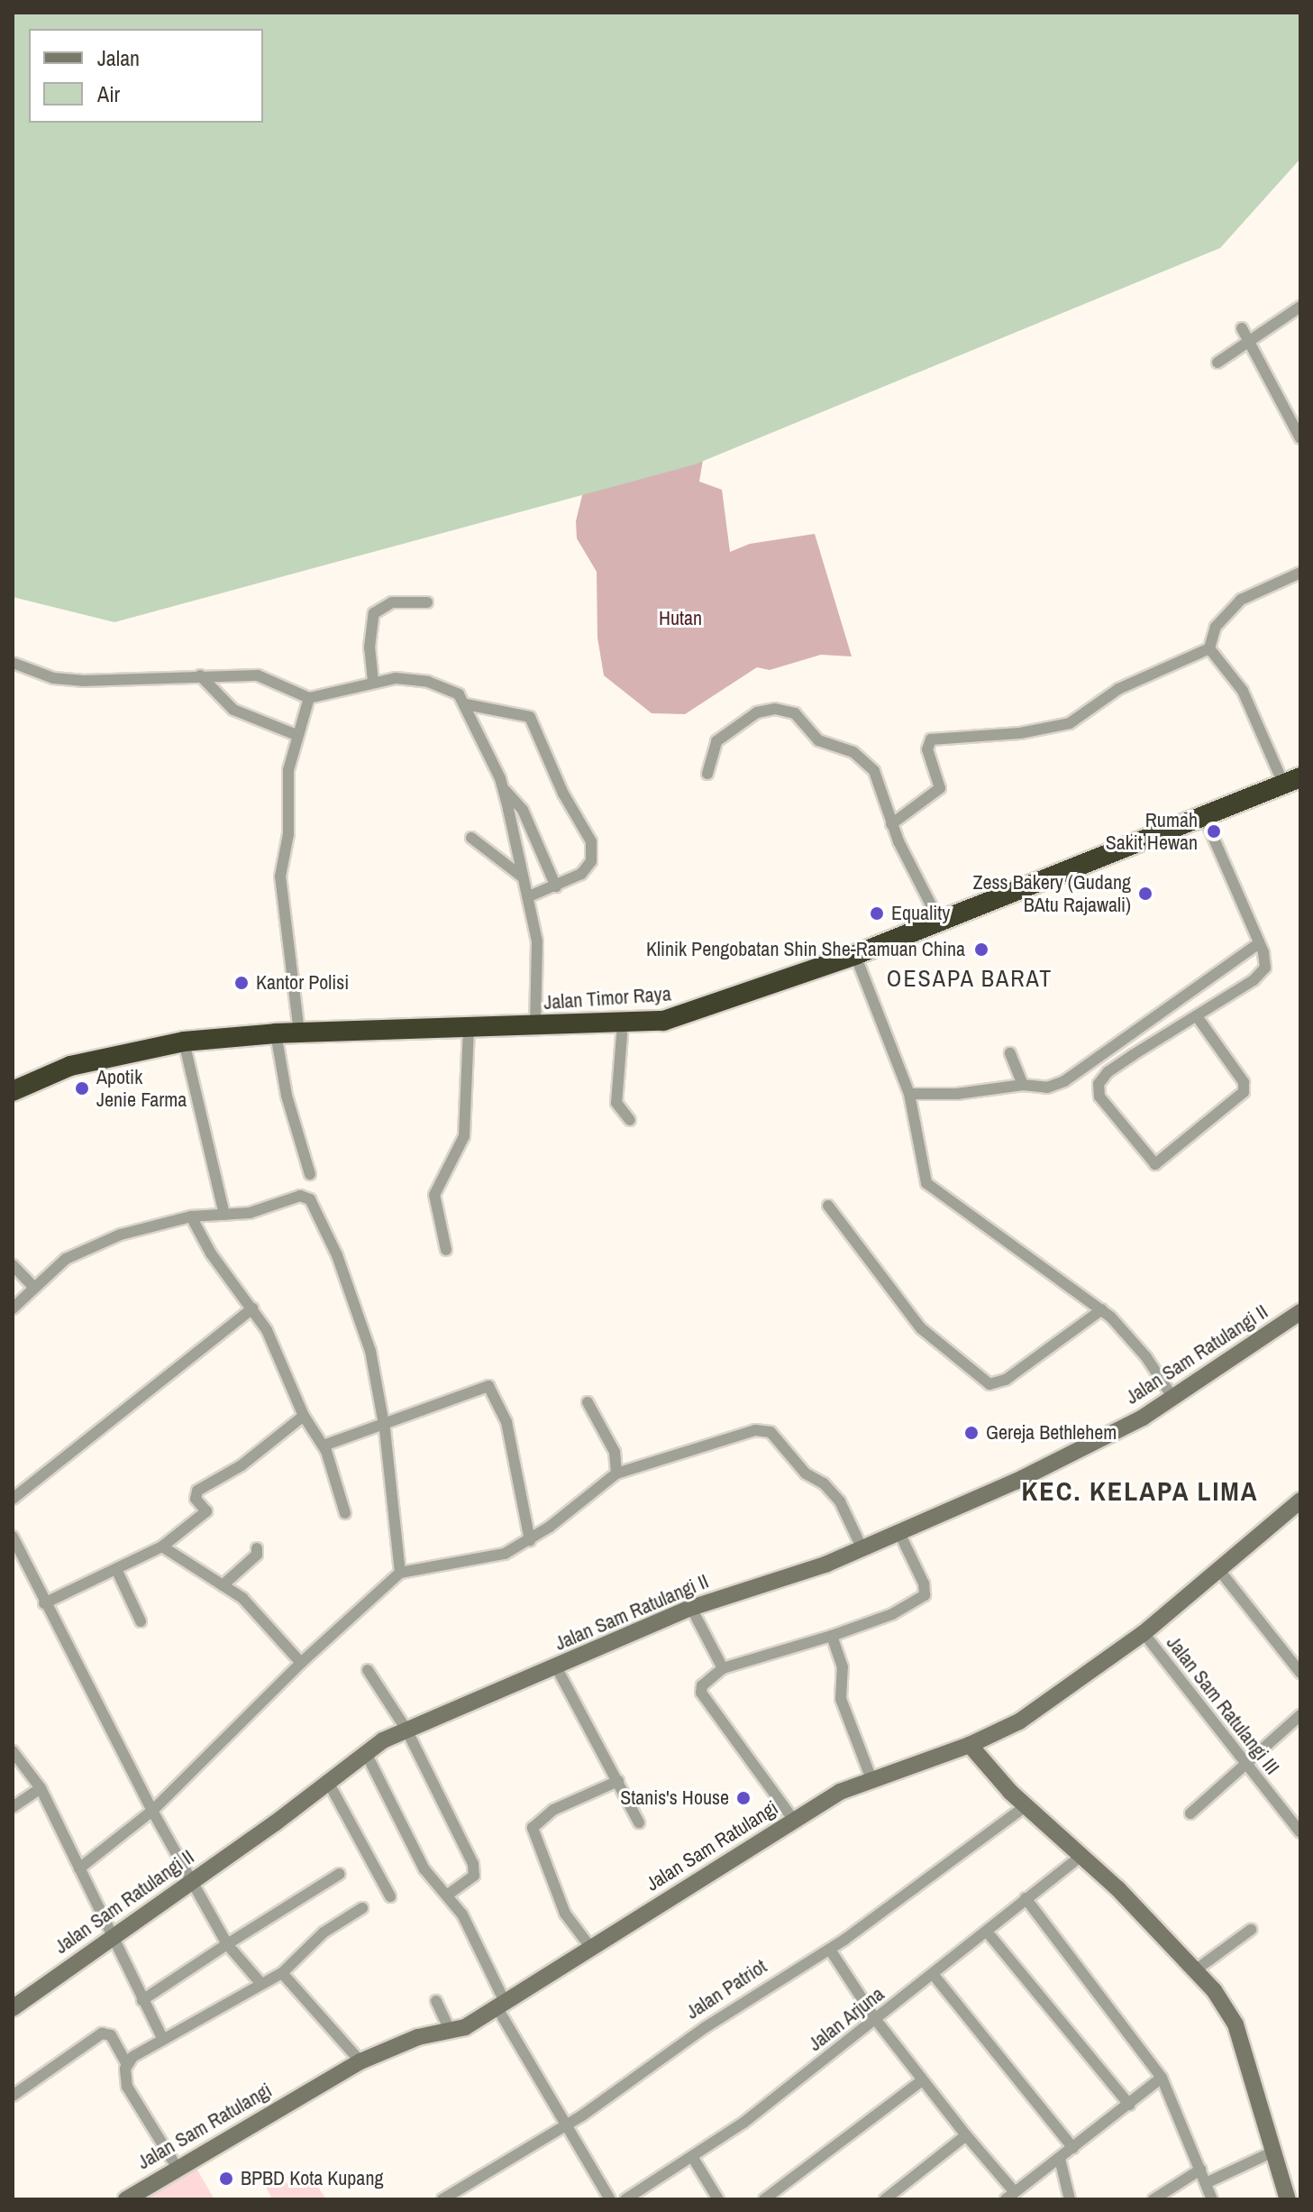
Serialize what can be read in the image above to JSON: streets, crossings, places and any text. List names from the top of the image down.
{
  "streets": {
    "highway": ["Jalan Timor Raya"],
    "street": [
      "Jalan Sam Ratulangi II",
      "Jalan Sam Ratulangi III",
      "Jalan Sam Ratulangi",
      "Jalan Patriot",
      "Jalan Arjuna"
    ]
  },
  "crossings": [
    ["Jalan Sam Ratulangi III", "Jalan Sam Ratulangi"]
  ],
  "districts": ["OESAPA BARAT", "KEC. KELAPA LIMA"],
  "parks": ["Hutan"],
  "places": [
    "Rumah Sakit Hewan",
    "Zess Bakery (Gudang BAtu Rajawali)",
    "Equality",
    "Klinik Pengobatan Shin She-Ramuan China",
    "Kantor Polisi",
    "Apotik Jenie Farma",
    "Gereja Bethlehem",
    "Stanis's House",
    "BPBD Kota Kupang"
  ],
  "legend": ["Jalan", "Air"]
}
